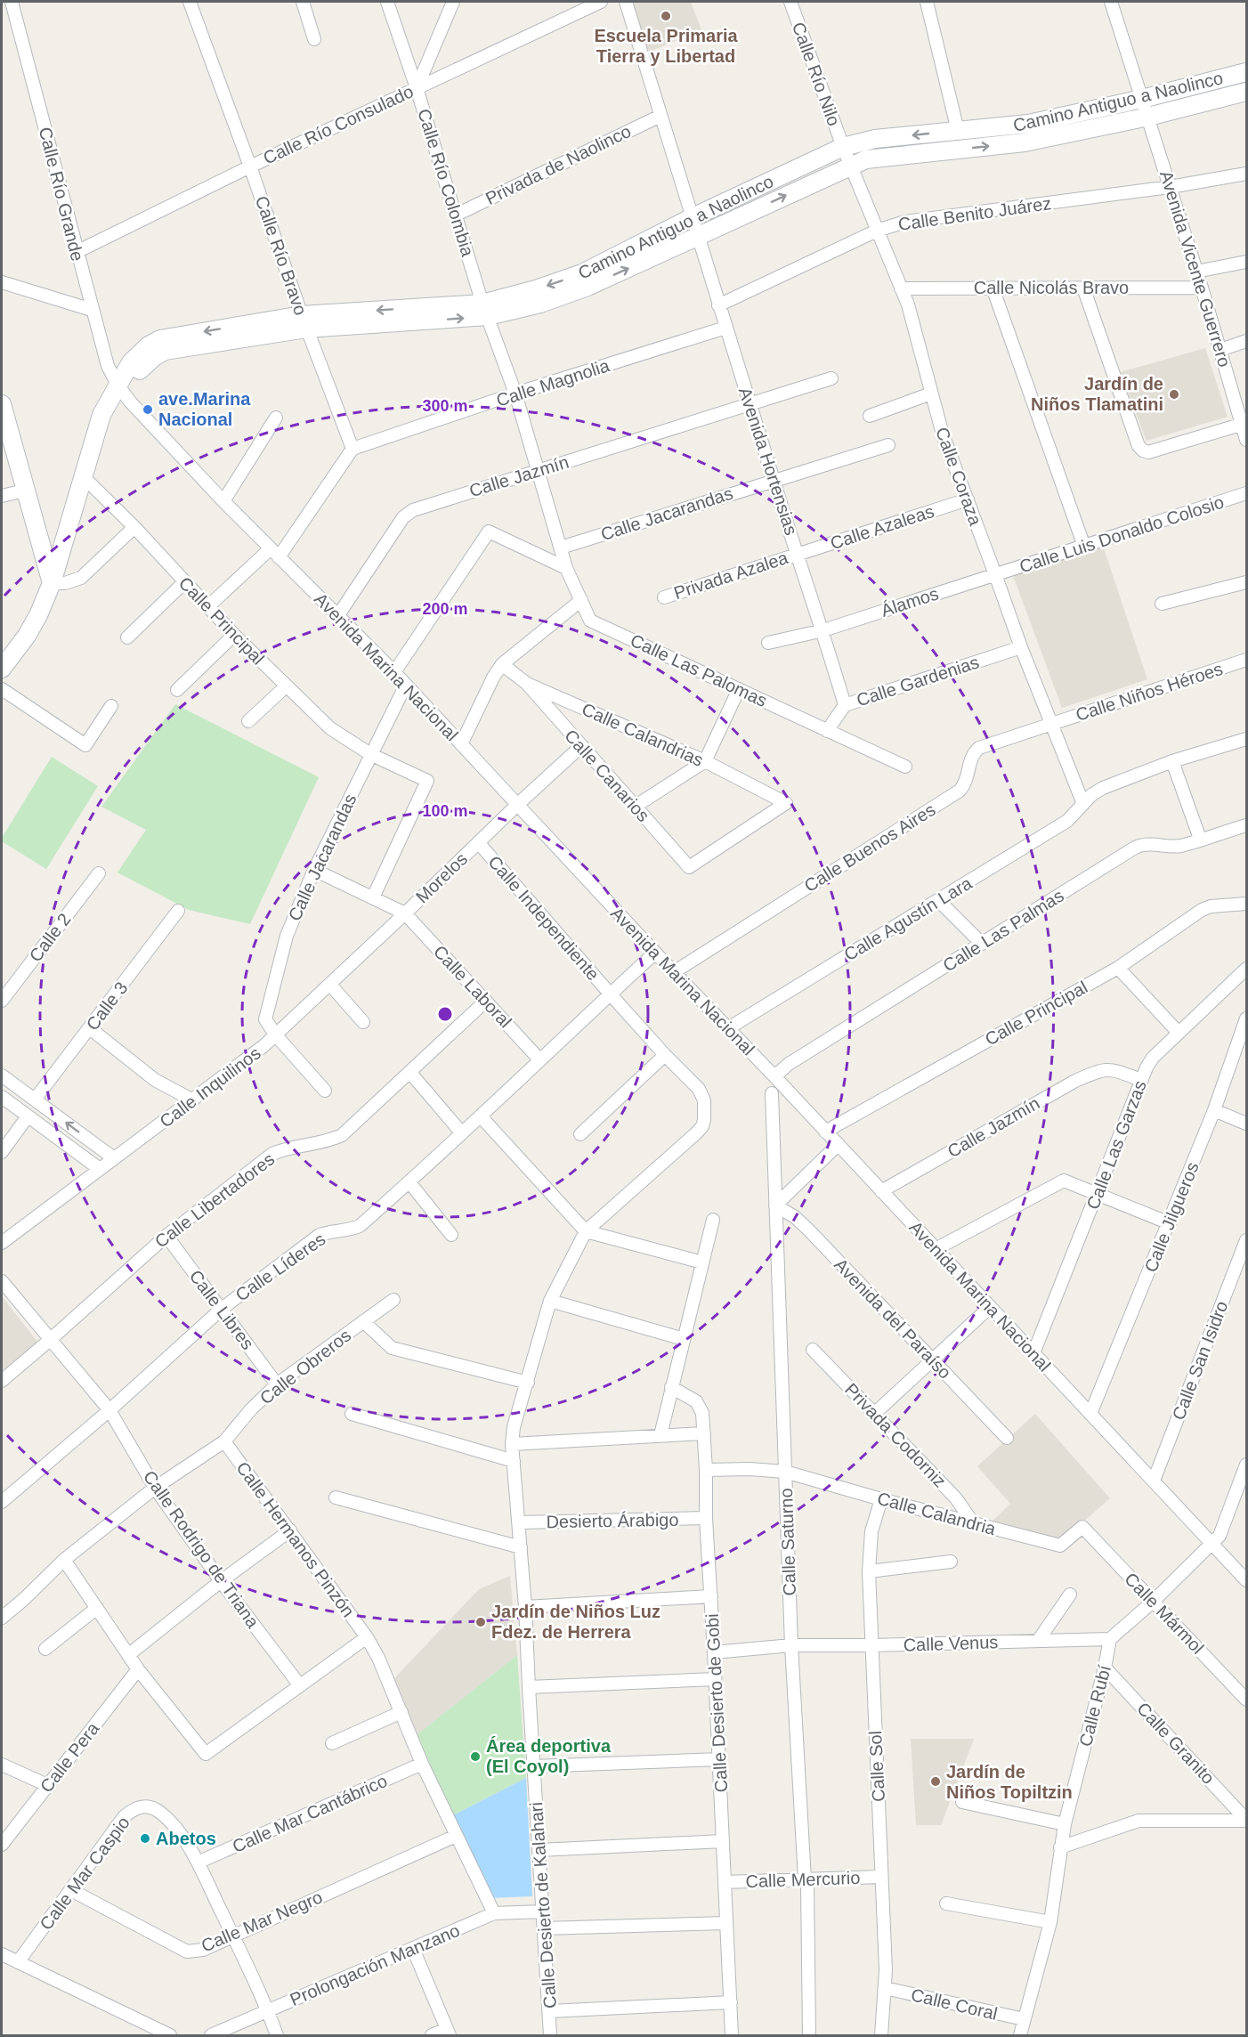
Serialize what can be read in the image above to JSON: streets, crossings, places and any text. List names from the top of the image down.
{
  "streets": {
    "main road": ["Camino Antiguo a Naolinco"],
    "street": [
      "Calle Río Nilo",
      "Calle Río Consulado",
      "Privada de Naolinco",
      "Calle Río Colombia",
      "Calle Río Grande",
      "Calle Benito Juárez",
      "Calle Río Bravo",
      "Avenida Vicente Guerrero",
      "Calle Nicolás Bravo",
      "Calle Magnolia",
      "Avenida Hortensias",
      "Calle Jazmín",
      "Calle Coraza",
      "Calle Jacarandas",
      "Calle Azaleas",
      "Calle Luis Donaldo Colosio",
      "Privada Azalea",
      "Álamos",
      "Calle Principal",
      "Avenida Marina Nacional",
      "Calle Las Palomas",
      "Calle Gardenias",
      "Calle Niños Héroes",
      "Calle Calandrias",
      "Calle Canarios",
      "Calle Buenos Aires",
      "Morelos",
      "Calle Independiente",
      "Calle Agustín Lara",
      "Calle Las Palmas",
      "Calle 2",
      "Calle Laboral",
      "Calle 3",
      "Calle Inquilinos",
      "Calle Las Garzas",
      "Calle Libertadores",
      "Calle Jilgueros",
      "Calle Líderes",
      "Calle Libres",
      "Avenida del Paraíso",
      "Calle San Isidro",
      "Calle Obreros",
      "Privada Codorniz",
      "Calle Calandria",
      "Desierto Árabigo",
      "Calle Hermanos Pinzón",
      "Calle Saturno",
      "Calle Rodrigo de Triana",
      "Calle Mármol",
      "Calle Venus",
      "Calle Desierto de Gobi",
      "Calle Rubí",
      "Calle Granito",
      "Calle Pera",
      "Calle Sol",
      "Calle Mar Cantábrico",
      "Calle Mar Caspio",
      "Calle Mercurio",
      "Calle Desierto de Kalahari",
      "Calle Mar Negro",
      "Prolongación Manzano",
      "Calle Coral"
    ]
  },
  "crossings": [
    ["Calle Río Nilo", "Camino Antiguo a Naolinco"],
    ["Calle Río Nilo", "Calle Coraza"],
    ["Camino Antiguo a Naolinco", "Calle Río Colombia"],
    ["Camino Antiguo a Naolinco", "Calle Río Grande"],
    ["Camino Antiguo a Naolinco", "Calle Río Bravo"],
    ["Camino Antiguo a Naolinco", "Avenida Vicente Guerrero"],
    ["Camino Antiguo a Naolinco", "Avenida Hortensias"],
    ["Camino Antiguo a Naolinco", "Calle Coraza"],
    ["Camino Antiguo a Naolinco", "Calle Principal"],
    ["Camino Antiguo a Naolinco", "Avenida Marina Nacional"],
    ["Calle Río Consulado", "Calle Río Colombia"],
    ["Calle Río Consulado", "Calle Río Grande"],
    ["Calle Río Consulado", "Calle Río Bravo"],
    ["Privada de Naolinco", "Calle Río Colombia"],
    ["Privada de Naolinco", "Avenida Hortensias"],
    ["Calle Río Colombia", "Calle Magnolia"],
    ["Calle Río Colombia", "Calle Jazmín"],
    ["Calle Río Colombia", "Calle Las Palomas"],
    ["Calle Río Grande", "Avenida Marina Nacional"],
    ["Calle Benito Juárez", "Avenida Vicente Guerrero"],
    ["Calle Benito Juárez", "Avenida Hortensias"],
    ["Calle Benito Juárez", "Calle Coraza"],
    ["Calle Río Bravo", "Calle Magnolia"],
    ["Avenida Vicente Guerrero", "Calle Nicolás Bravo"],
    ["Calle Nicolás Bravo", "Calle Coraza"],
    ["Calle Magnolia", "Avenida Hortensias"],
    ["Avenida Hortensias", "Calle Jazmín"],
    ["Avenida Hortensias", "Calle Jacarandas"],
    ["Avenida Hortensias", "Calle Azaleas"],
    ["Avenida Hortensias", "Privada Azalea"],
    ["Avenida Hortensias", "Álamos"],
    ["Avenida Hortensias", "Calle Gardenias"],
    ["Calle Jazmín", "Avenida Marina Nacional"],
    ["Calle Jazmín", "Calle Las Palomas"],
    ["Calle Jazmín", "Calle Las Garzas"],
    ["Calle Coraza", "Calle Azaleas"],
    ["Calle Coraza", "Calle Luis Donaldo Colosio"],
    ["Calle Coraza", "Álamos"],
    ["Calle Coraza", "Calle Gardenias"],
    ["Calle Coraza", "Calle Niños Héroes"],
    ["Calle Coraza", "Calle Buenos Aires"],
    ["Calle Coraza", "Calle Agustín Lara"],
    ["Calle Jacarandas", "Calle Principal"],
    ["Calle Jacarandas", "Avenida Marina Nacional"],
    ["Calle Jacarandas", "Calle Las Palomas"],
    ["Calle Jacarandas", "Calle Inquilinos"],
    ["Calle Azaleas", "Privada Azalea"],
    ["Calle Luis Donaldo Colosio", "Álamos"],
    ["Calle Principal", "Avenida Marina Nacional"],
    ["Avenida Marina Nacional", "Calle Buenos Aires"],
    ["Avenida Marina Nacional", "Morelos"],
    ["Avenida Marina Nacional", "Calle Agustín Lara"],
    ["Avenida Marina Nacional", "Calle Las Palmas"],
    ["Avenida Marina Nacional", "Calle Las Garzas"],
    ["Avenida Marina Nacional", "Calle Jilgueros"],
    ["Avenida Marina Nacional", "Calle Líderes"],
    ["Avenida Marina Nacional", "Calle San Isidro"],
    ["Calle Las Palomas", "Calle Gardenias"],
    ["Calle Niños Héroes", "Calle Buenos Aires"],
    ["Calle Calandrias", "Calle Canarios"],
    ["Calle Canarios", "Morelos"],
    ["Morelos", "Calle Independiente"],
    ["Morelos", "Calle Laboral"],
    ["Morelos", "Calle Inquilinos"],
    ["Calle Independiente", "Calle Líderes"],
    ["Calle Independiente", "Calle Desierto de Kalahari"],
    ["Calle Laboral", "Calle Inquilinos"],
    ["Calle Laboral", "Calle Libertadores"],
    ["Calle Laboral", "Calle Líderes"],
    ["Calle Libertadores", "Calle Libres"],
    ["Calle Libertadores", "Calle Rodrigo de Triana"],
    ["Calle Líderes", "Calle Libres"],
    ["Calle Líderes", "Calle Rodrigo de Triana"],
    ["Calle Libres", "Calle Obreros"],
    ["Avenida del Paraíso", "Calle Saturno"],
    ["Calle Obreros", "Calle Hermanos Pinzón"],
    ["Calle Obreros", "Calle Rodrigo de Triana"],
    ["Privada Codorniz", "Calle Calandria"],
    ["Calle Calandria", "Calle Saturno"],
    ["Calle Calandria", "Calle Mármol"],
    ["Calle Calandria", "Calle Desierto de Gobi"],
    ["Calle Calandria", "Calle Sol"],
    ["Desierto Árabigo", "Calle Desierto de Gobi"],
    ["Desierto Árabigo", "Calle Desierto de Kalahari"],
    ["Calle Saturno", "Calle Venus"],
    ["Calle Saturno", "Calle Mercurio"],
    ["Calle Venus", "Calle Desierto de Gobi"],
    ["Calle Venus", "Calle Rubí"],
    ["Calle Venus", "Calle Sol"],
    ["Calle Desierto de Gobi", "Calle Mercurio"],
    ["Calle Rubí", "Calle Granito"],
    ["Calle Rubí", "Calle Coral"],
    ["Calle Sol", "Calle Mercurio"],
    ["Calle Sol", "Calle Coral"],
    ["Calle Mar Cantábrico", "Calle Mar Caspio"],
    ["Calle Mar Caspio", "Calle Mar Negro"],
    ["Calle Mar Caspio", "Prolongación Manzano"],
    ["Calle Desierto de Kalahari", "Prolongación Manzano"]
  ],
  "places": [
    "Escuela Primaria Tierra y Libertad",
    "Jardín de Niños Tlamatini",
    "ave.Marina Nacional",
    "Jardín de Niños Luz Fdez. de Herrera",
    "Área deportiva (El Coyol)",
    "Jardín de Niños Topiltzin",
    "Abetos"
  ],
  "rings": ["300 m", "200 m", "100 m"]
}
